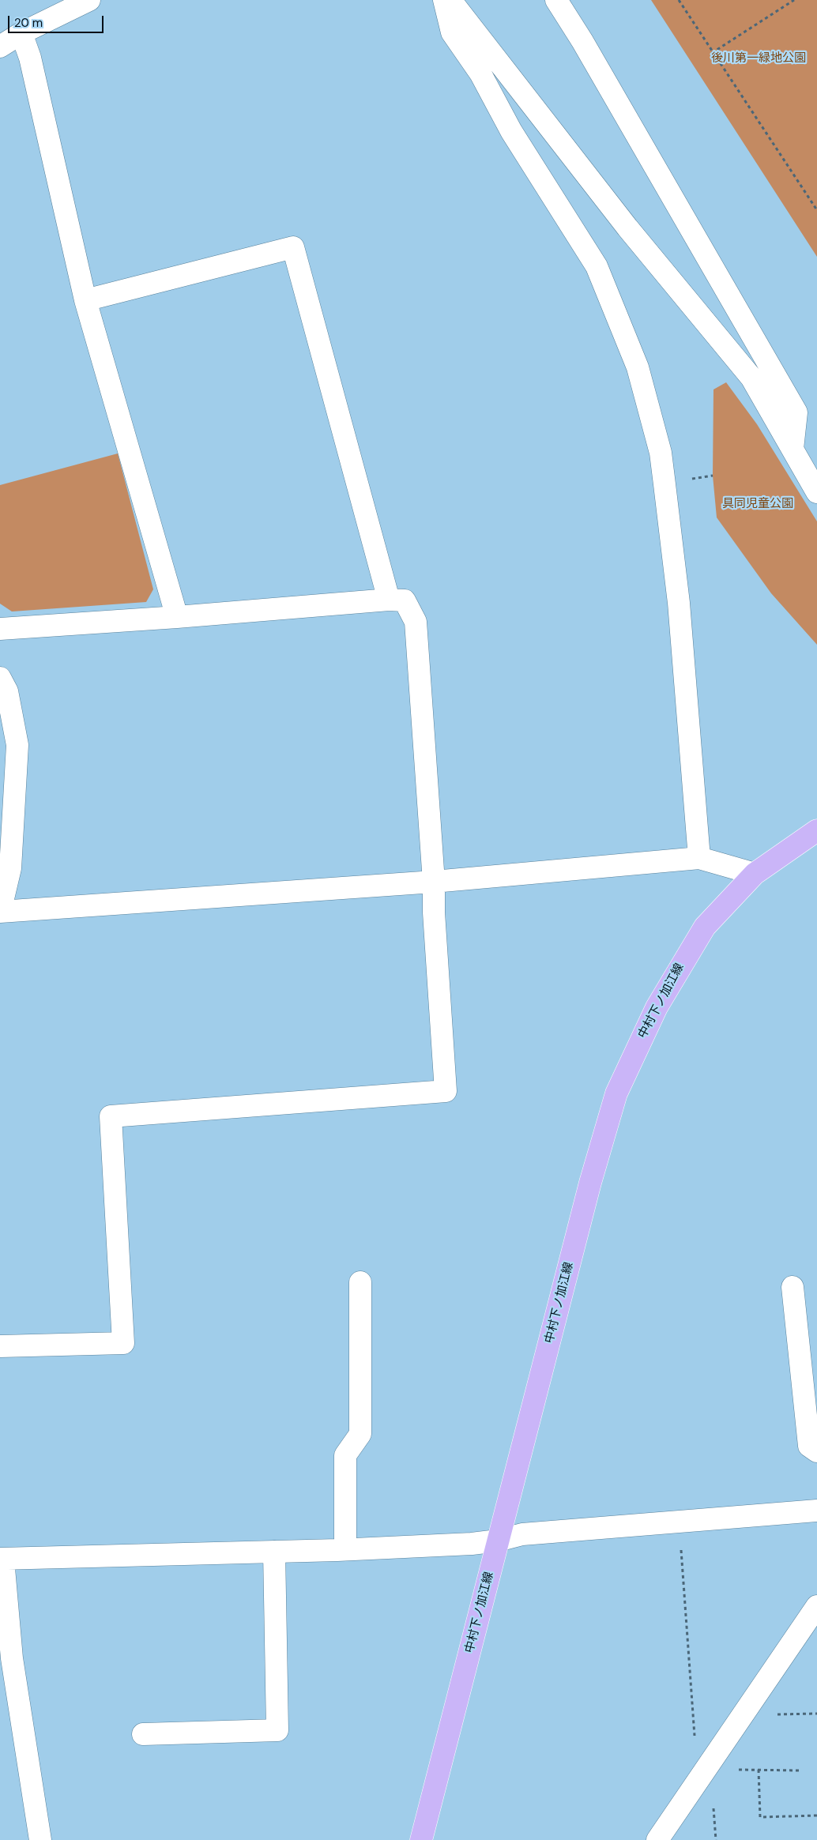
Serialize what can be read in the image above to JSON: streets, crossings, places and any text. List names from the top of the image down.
{
  "streets": {
    "main road": ["中村下ノ加江線"]
  },
  "parks": ["後川第一緑地公園", "具同児童公園"],
  "scale_bar": "20 m"
}
